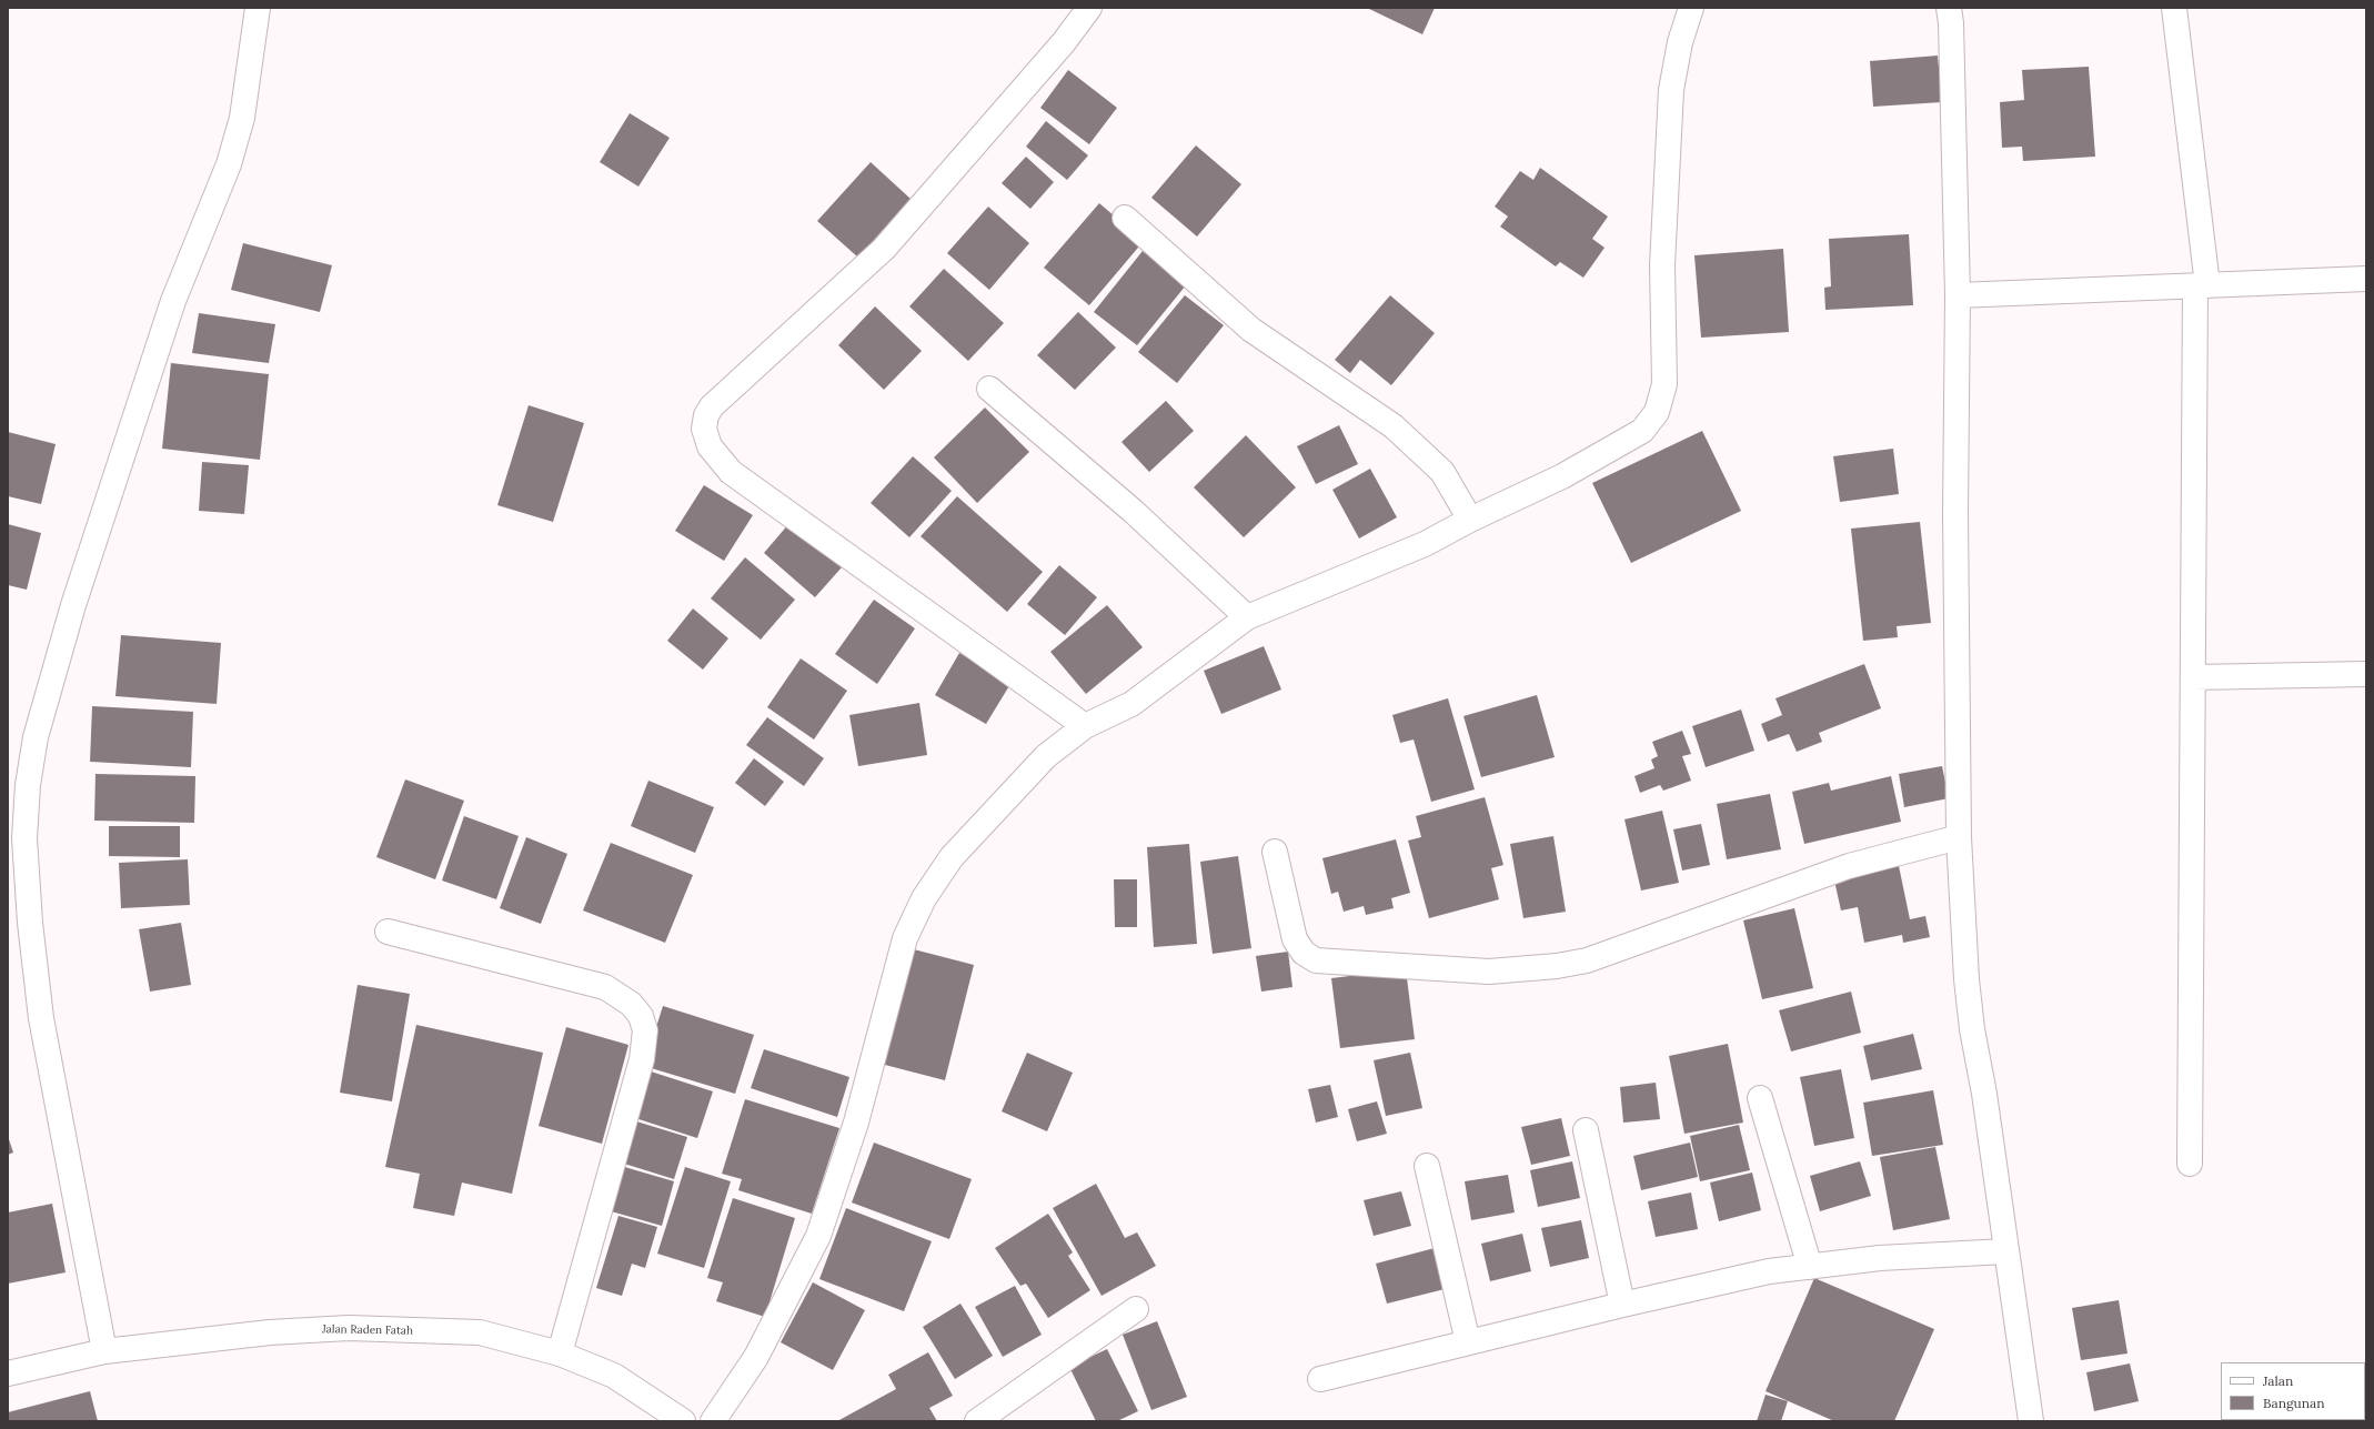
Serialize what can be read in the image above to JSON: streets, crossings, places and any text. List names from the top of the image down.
{
  "streets": {
    "main road": ["Jalan Raden Fatah"]
  },
  "legend": ["Jalan", "Bangunan"]
}
